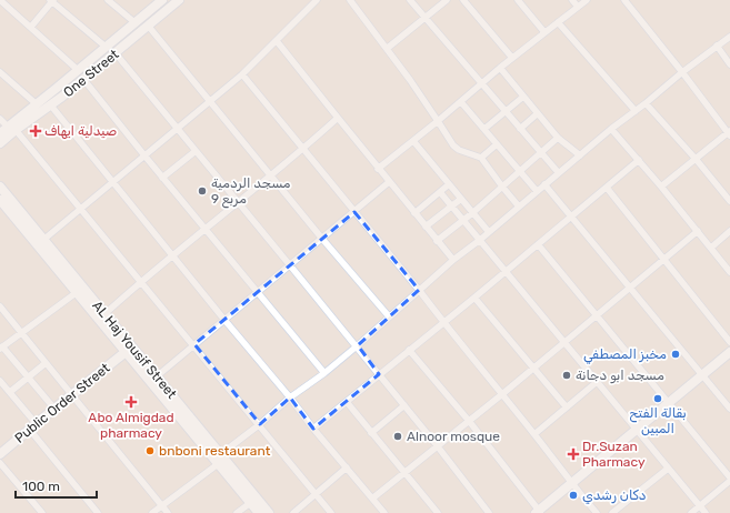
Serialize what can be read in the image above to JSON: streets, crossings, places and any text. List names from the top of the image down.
{
  "streets": {
    "street": ["One Street", "AL Haj Yousif Street", "Public Order Street"]
  },
  "crossings": [
    ["AL Haj Yousif Street", "Public Order Street"]
  ],
  "places": {
    "health": ["صيدلية ايهاف", "Abo Almigdad pharmacy", "Dr.Suzan Pharmacy"],
    "other": [
      "مسجد الردمية مربع 9",
      "مخبز المصطفي",
      "مسجد ابو دجانة",
      "بقالة الفتح المبين",
      "Alnoor mosque",
      "bnboni restaurant",
      "دكان رشدي"
    ]
  },
  "scale_bar": "100 m"
}
